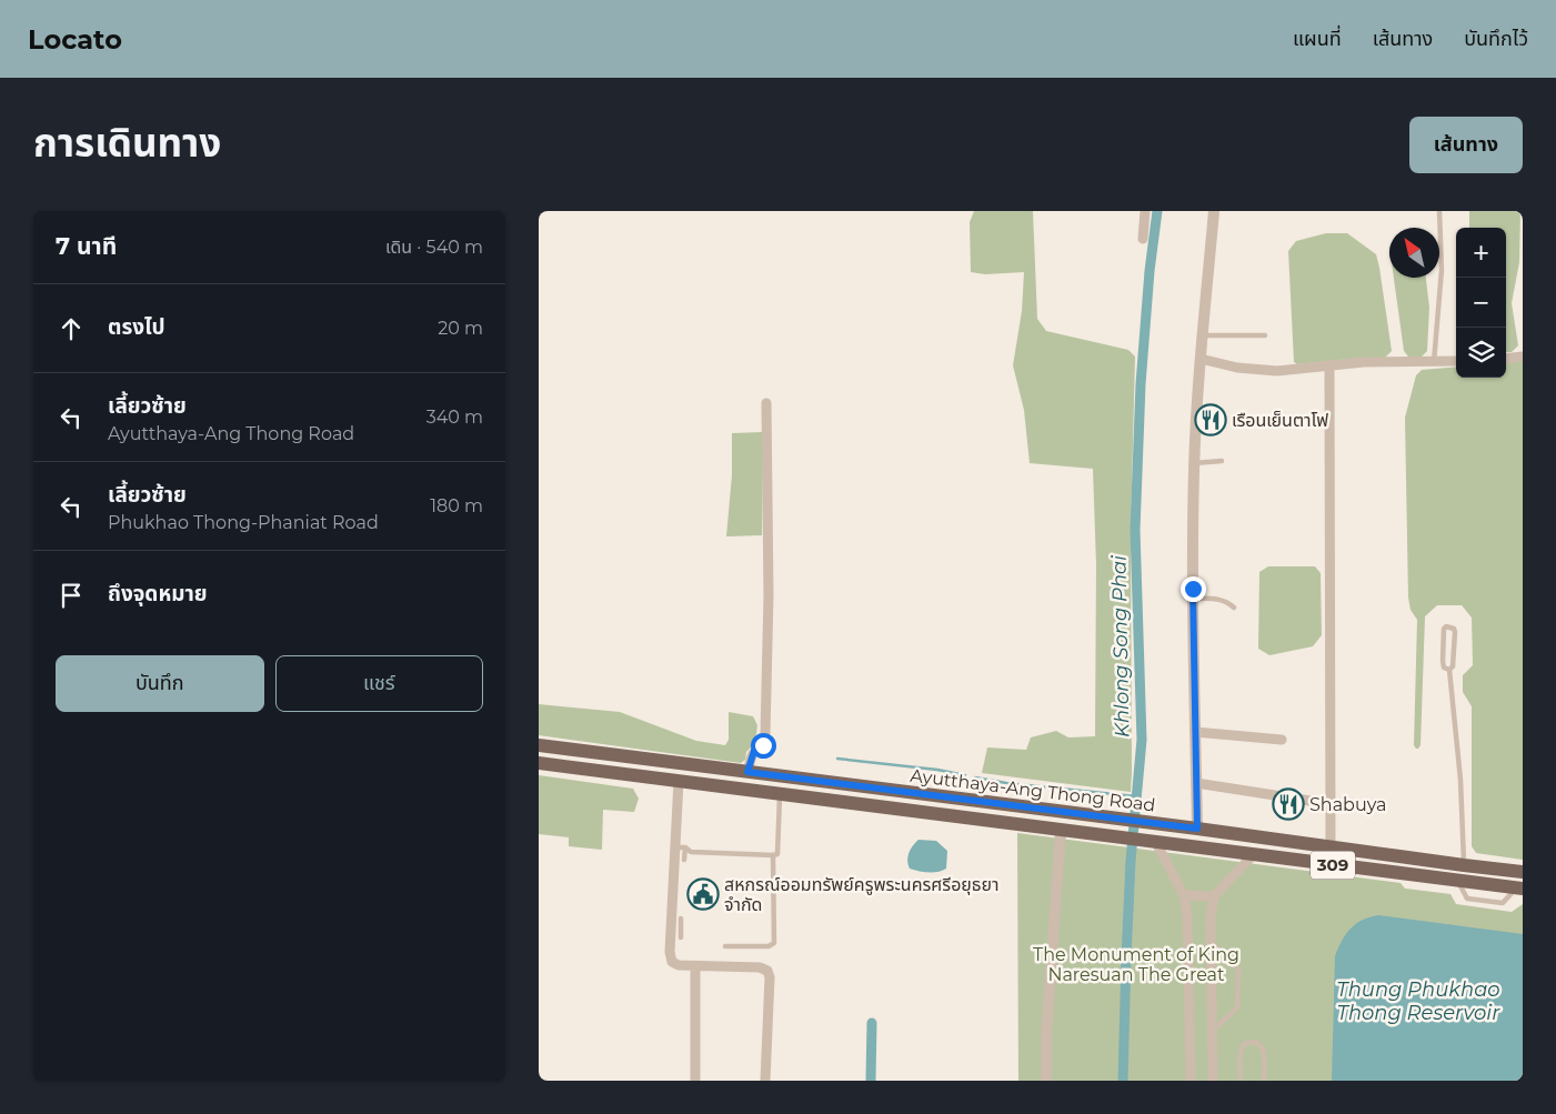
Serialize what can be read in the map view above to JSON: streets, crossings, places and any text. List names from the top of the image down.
{
  "streets": {
    "main road": ["Ayutthaya-Ang Thong Road", "309"]
  },
  "water": ["Khlong Song Phai", "Thung Phukhao Thong Reservoir"],
  "parks": ["The Monument of King Naresuan The Great"],
  "places": {
    "restaurant": ["เรือนเย็นตาโฟ", "Shabuya"],
    "public building": ["สหกรณ์ออมทรัพย์ครูพระนครศรีอยุธยา จำกัด"]
  },
  "north": "top left",
  "page": {
    "header": "Locato",
    "nav": ["แผนที่", "เส้นทาง", "บันทึกไว้"],
    "title": "การเดินทาง",
    "buttons": [
      "เส้นทาง",
      ["บันทึก", "แชร์"]
    ],
    "heading": ["7 นาที", "เดิน · 540 m"],
    "map_buttons": ["+", "−"],
    "list": [
      ["ตรงไป", "20 m"],
      ["เลี้ยวซ้าย", "Ayutthaya-Ang Thong Road", "340 m"],
      ["เลี้ยวซ้าย", "Phukhao Thong-Phaniat Road", "180 m"],
      "ถึงจุดหมาย"
    ]
  }
}
